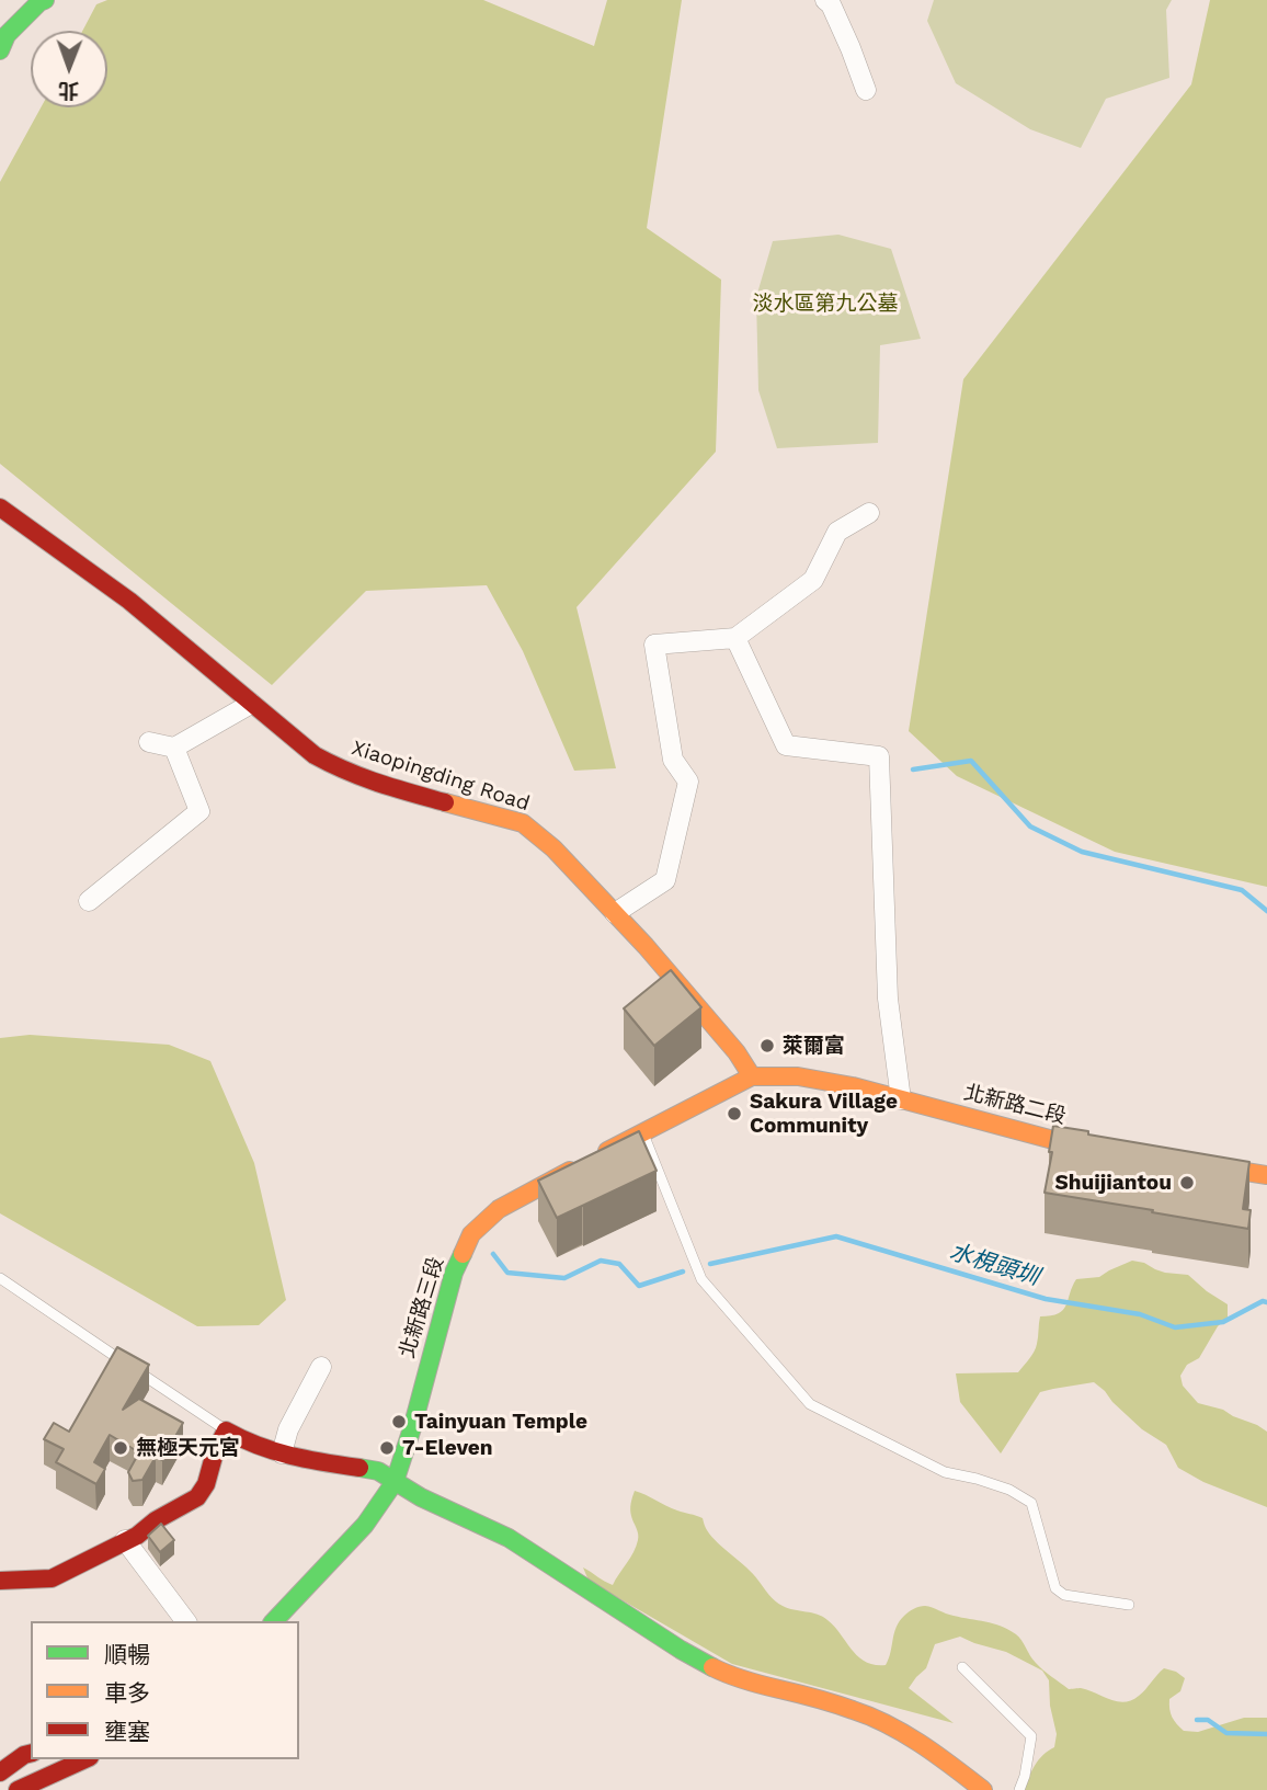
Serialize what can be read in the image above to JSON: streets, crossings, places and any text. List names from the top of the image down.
{
  "streets": {
    "street": ["Xiaopingding Road", "北新路二段", "北新路三段"]
  },
  "crossings": [
    ["Xiaopingding Road", "北新路二段"],
    ["Xiaopingding Road", "北新路三段"],
    ["北新路二段", "北新路三段"]
  ],
  "water": ["水梘頭圳"],
  "parks": ["淡水區第九公墓"],
  "places": [
    "萊爾富",
    "Sakura Village Community",
    "Shuijiantou",
    "Tainyuan Temple",
    "無極天元宮",
    "7-Eleven"
  ],
  "legend": ["順暢", "車多", "壅塞"],
  "north": "bottom"
}
